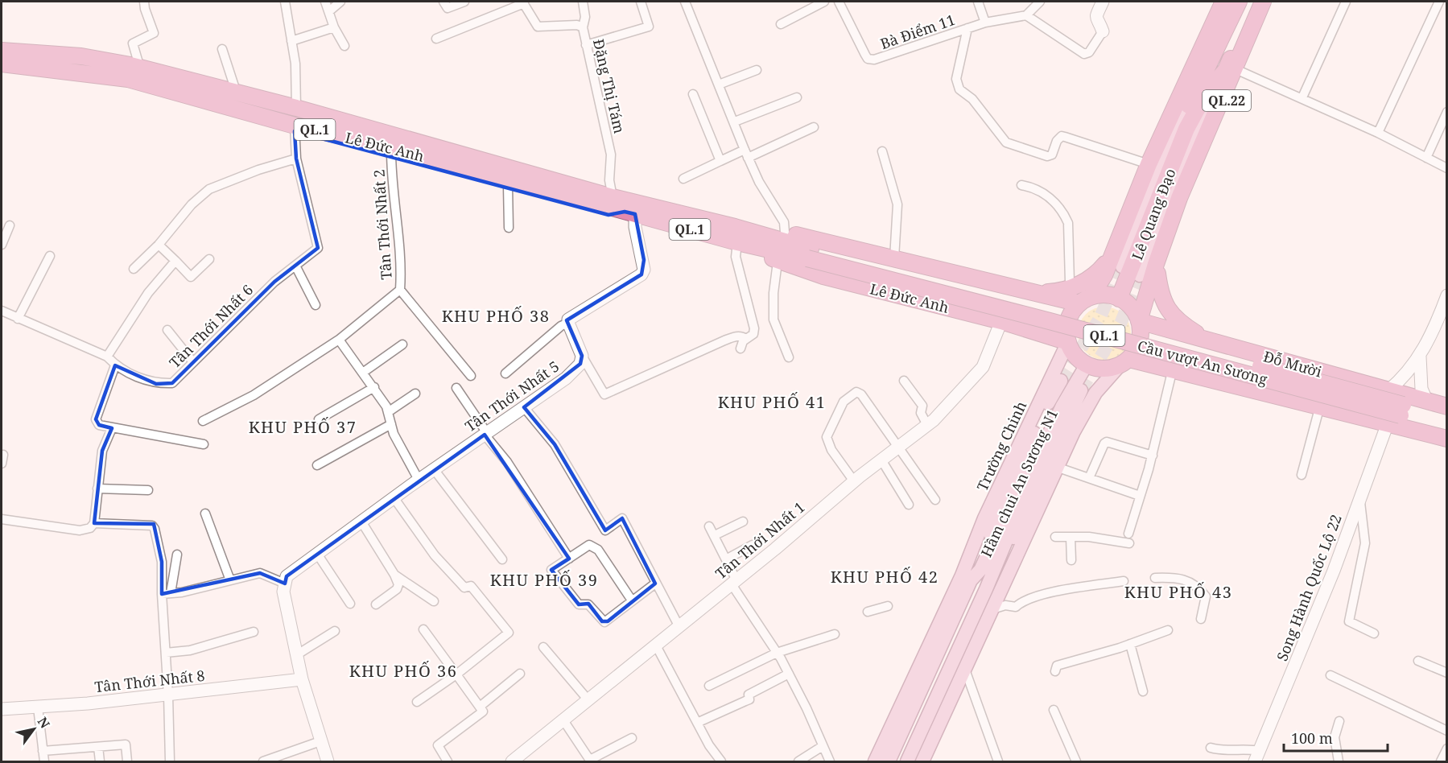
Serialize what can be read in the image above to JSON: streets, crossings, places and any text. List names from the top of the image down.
{
  "streets": {
    "highway": [
      "QL.22",
      "QL.1",
      "Lê Đức Anh",
      "Lê Quang Đạo",
      "Cầu vượt An Sương",
      "Đỗ Mười"
    ],
    "main road": ["Trường Chinh", "Hầm chui An Sương N1"],
    "street": [
      "Bà Điểm 11",
      "Đặng Thị Tám",
      "Tân Thới Nhất 2",
      "Tân Thới Nhất 6",
      "Tân Thới Nhất 5",
      "Tân Thới Nhất 1",
      "Song Hành Quốc Lộ 22",
      "Tân Thới Nhất 8"
    ]
  },
  "crossings": [
    ["Đặng Thị Tám", "Lê Đức Anh"],
    ["QL.1", "Lê Đức Anh"],
    ["QL.1", "Lê Quang Đạo"],
    ["QL.1", "Cầu vượt An Sương"],
    ["QL.1", "Đỗ Mười"],
    ["QL.1", "Trường Chinh"],
    ["QL.1", "Song Hành Quốc Lộ 22"],
    ["Lê Đức Anh", "Lê Quang Đạo"],
    ["Lê Đức Anh", "Tân Thới Nhất 2"],
    ["Lê Đức Anh", "Tân Thới Nhất 6"],
    ["Lê Đức Anh", "Cầu vượt An Sương"],
    ["Lê Đức Anh", "Đỗ Mười"],
    ["Lê Đức Anh", "Trường Chinh"],
    ["Lê Đức Anh", "Tân Thới Nhất 1"],
    ["Lê Quang Đạo", "Đỗ Mười"],
    ["Lê Quang Đạo", "Trường Chinh"],
    ["Cầu vượt An Sương", "Song Hành Quốc Lộ 22"],
    ["Đỗ Mười", "Trường Chinh"],
    ["Trường Chinh", "Hầm chui An Sương N1"]
  ],
  "districts": [
    "KHU PHỐ 38",
    "KHU PHỐ 41",
    "KHU PHỐ 37",
    "KHU PHỐ 42",
    "KHU PHỐ 39",
    "KHU PHỐ 43",
    "KHU PHỐ 36"
  ],
  "scale_bar": "100 m",
  "north": "top right"
}
